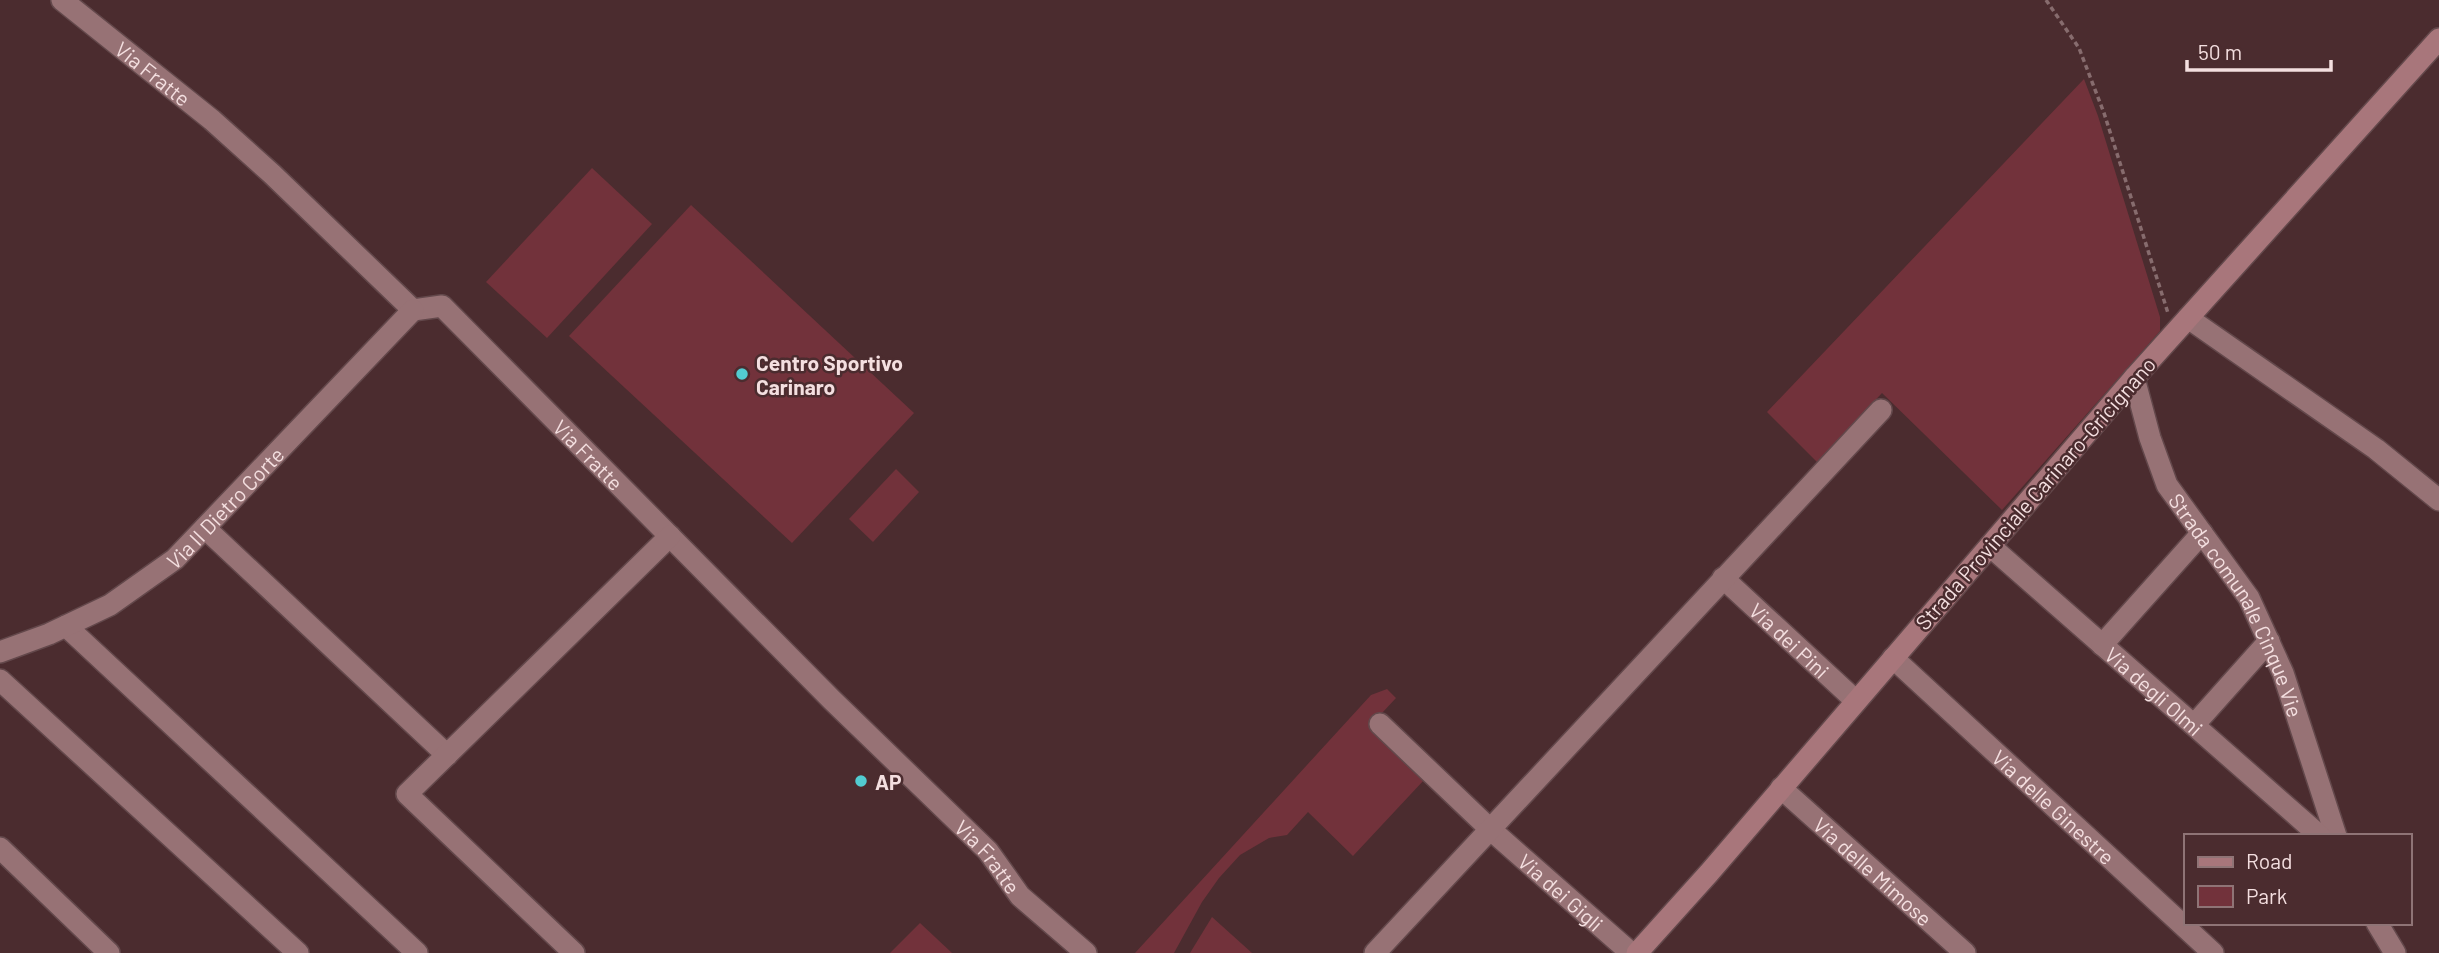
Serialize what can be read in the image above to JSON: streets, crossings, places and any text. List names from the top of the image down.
{
  "streets": {
    "street": [
      "Via Fratte",
      "Strada Provinciale Carinaro-Gricignano",
      "Via II Dietro Corte",
      "Strada comunale Cinque Vie",
      "Via dei Pini",
      "Via degli Olmi",
      "Via delle Ginestre",
      "Via delle Mimose",
      "Via dei Gigli"
    ]
  },
  "crossings": [
    ["Via Fratte", "Via II Dietro Corte"],
    ["Strada Provinciale Carinaro-Gricignano", "Strada comunale Cinque Vie"],
    ["Strada Provinciale Carinaro-Gricignano", "Via dei Pini"],
    ["Strada Provinciale Carinaro-Gricignano", "Via degli Olmi"],
    ["Strada Provinciale Carinaro-Gricignano", "Via delle Ginestre"],
    ["Strada Provinciale Carinaro-Gricignano", "Via delle Mimose"]
  ],
  "places": ["Centro Sportivo Carinaro", "AP"],
  "legend": ["Road", "Park"],
  "scale_bar": "50 m"
}
